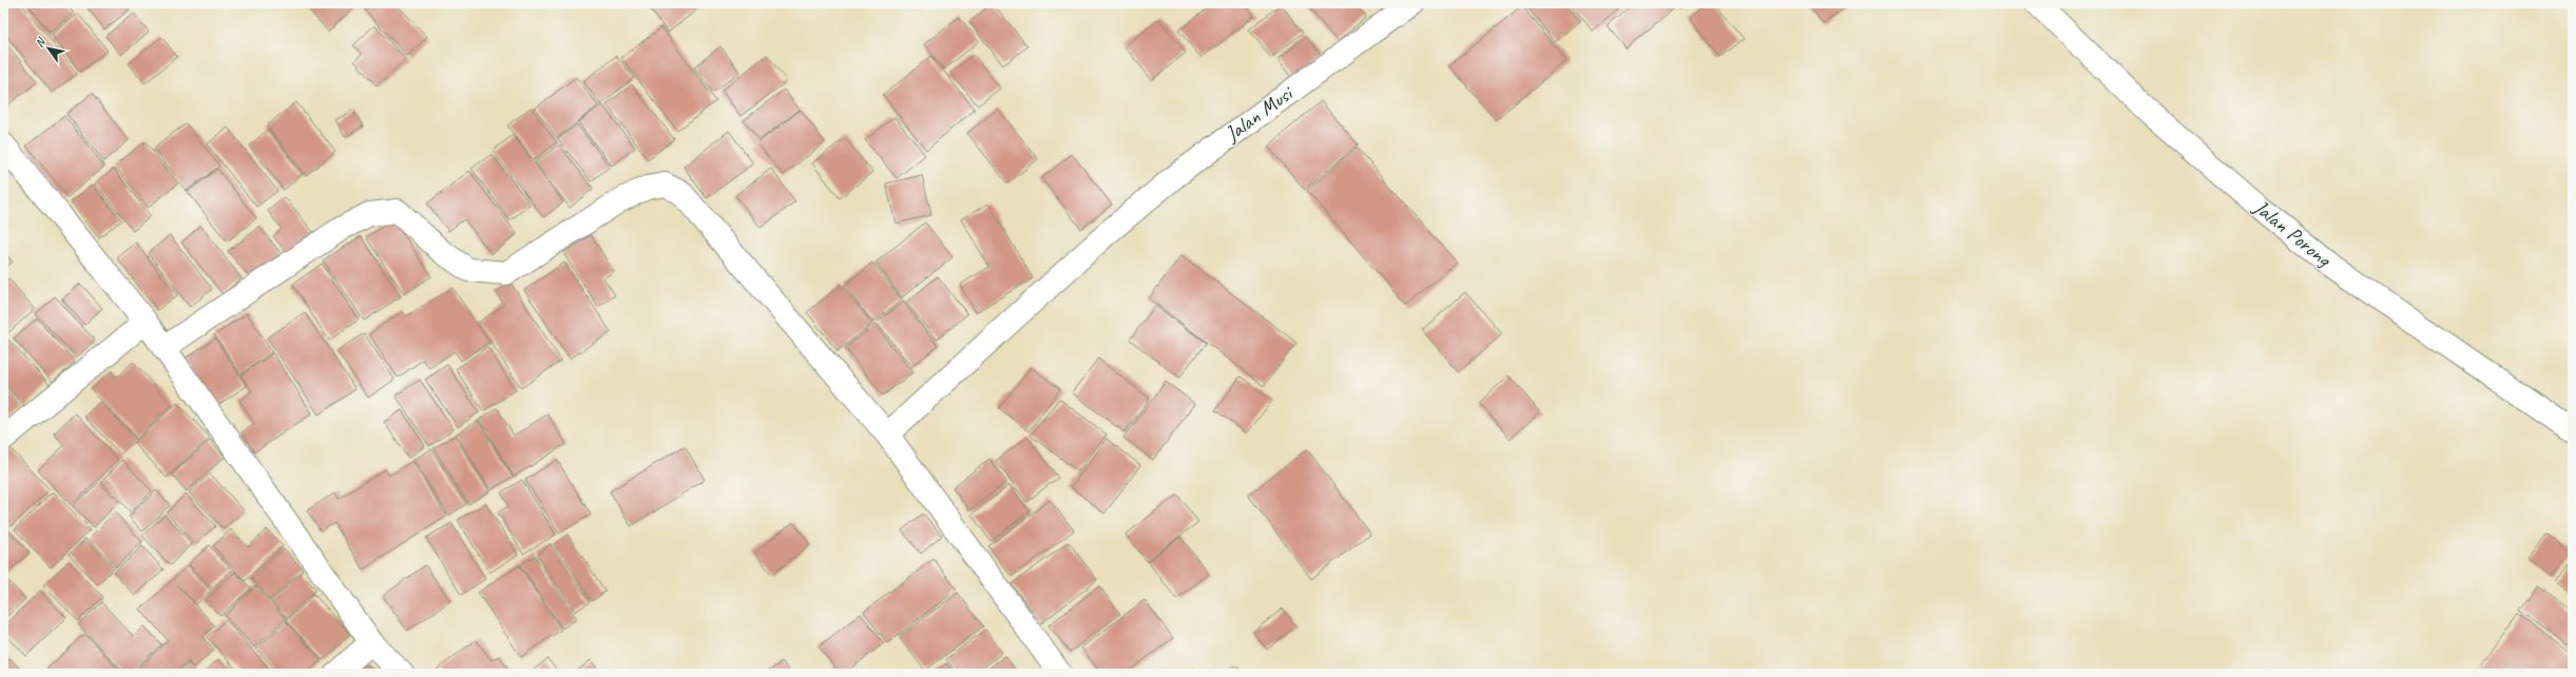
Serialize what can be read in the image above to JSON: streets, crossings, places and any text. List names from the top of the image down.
{
  "streets": {
    "street": ["Jalan Musi", "Jalan Porong"]
  },
  "north": "top left"
}
